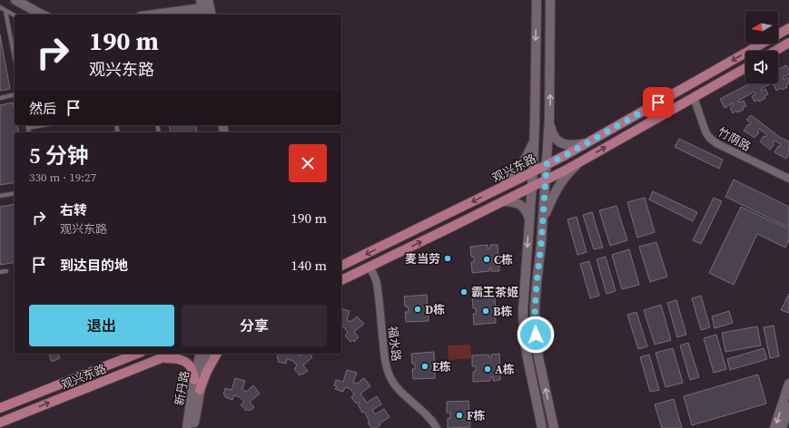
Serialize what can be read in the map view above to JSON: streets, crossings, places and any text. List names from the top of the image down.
{
  "streets": {
    "main road": ["观兴东路"],
    "street": ["竹荫路", "福水路", "新丹路"]
  },
  "places": [
    "麦当劳",
    "C栋",
    "霸王茶姬",
    "D栋",
    "B栋",
    "E栋",
    "A栋",
    "F栋"
  ],
  "north": "left",
  "page": {
    "turn": ["190 m", "观兴东路"],
    "then": "然后",
    "heading": ["5 分钟", "330 m · 19:27"],
    "list": [
      {
        "name": "右转",
        "note": "观兴东路",
        "value": "190 m"
      },
      {
        "name": "到达目的地",
        "value": "140 m"
      }
    ],
    "buttons": ["退出", "分享"]
  }
}
